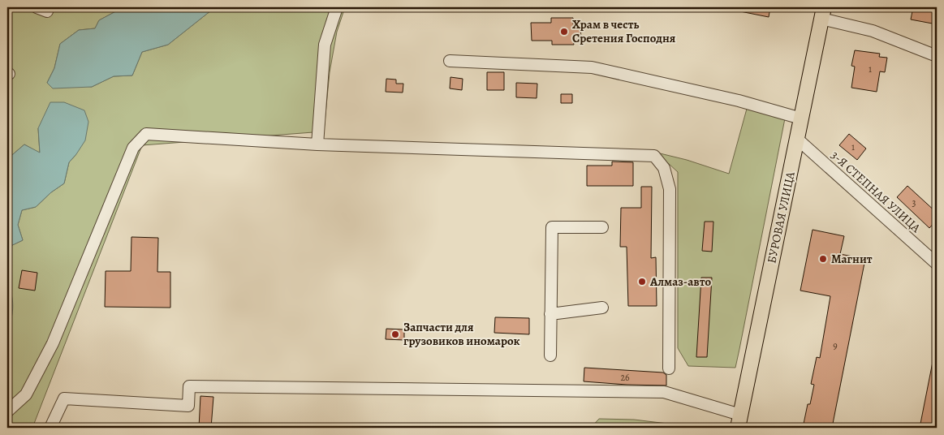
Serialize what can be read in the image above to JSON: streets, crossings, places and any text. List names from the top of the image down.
{
  "streets": {
    "main road": ["БУРОВАЯ УЛИЦА"],
    "street": ["3-Я СТЕПНАЯ УЛИЦА"]
  },
  "crossings": [
    ["3-Я СТЕПНАЯ УЛИЦА", "БУРОВАЯ УЛИЦА"]
  ],
  "places": [
    "Храм в честь Сретения Господня",
    "Магнит",
    "Алмаз-авто",
    "Запчасти для грузовиков иномарок"
  ],
  "house_numbers": [
    "1",
    "1",
    "3",
    "9",
    "26"
  ]
}
